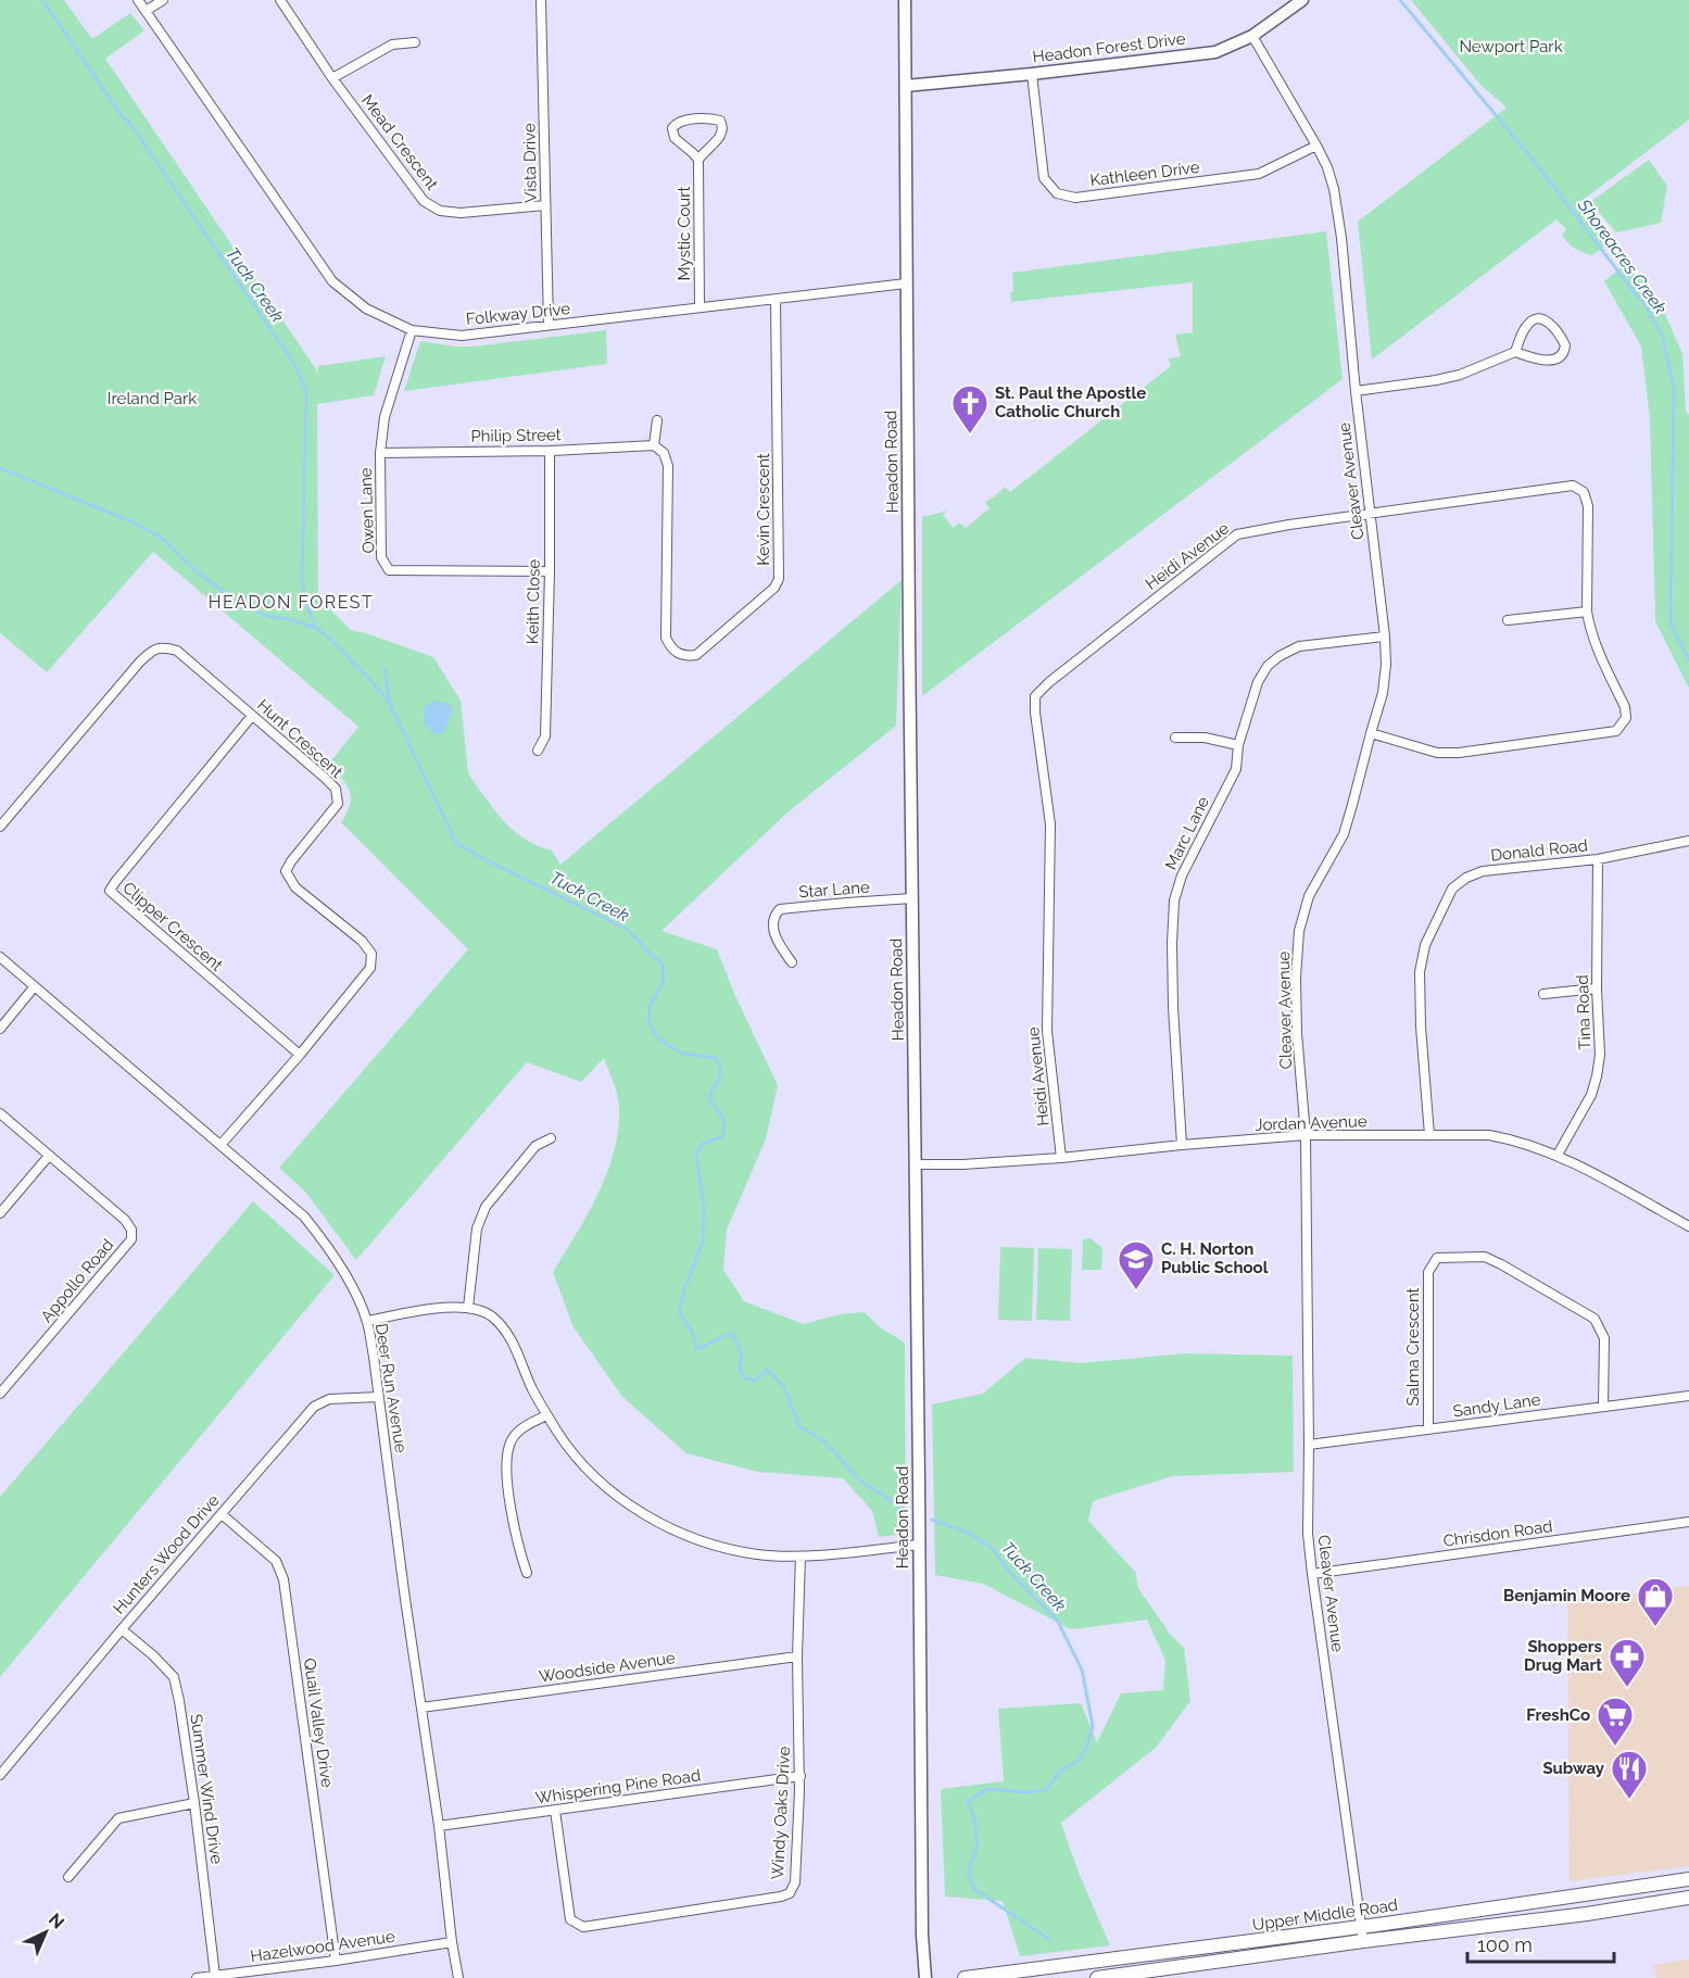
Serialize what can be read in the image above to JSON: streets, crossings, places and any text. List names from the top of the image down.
{
  "streets": {
    "main road": ["Upper Middle Road"],
    "street": [
      "Headon Forest Drive",
      "Mead Crescent",
      "Vista Drive",
      "Kathleen Drive",
      "Mystic Court",
      "Folkway Drive",
      "Philip Street",
      "Headon Road",
      "Cleaver Avenue",
      "Kevin Crescent",
      "Owen Lane",
      "Heidi Avenue",
      "Keith Close",
      "Hunt Crescent",
      "Marc Lane",
      "Donald Road",
      "Star Lane",
      "Clipper Crescent",
      "Tina Road",
      "Jordan Avenue",
      "Appollo Road",
      "Salma Crescent",
      "Deer Run Avenue",
      "Sandy Lane",
      "Chrisdon Road",
      "Hunters Wood Drive",
      "Woodside Avenue",
      "Quail Valley Drive",
      "Whispering Pine Road",
      "Summer Wind Drive",
      "Windy Oaks Drive",
      "Hazelwood Avenue"
    ]
  },
  "crossings": [
    ["Headon Forest Drive", "Kathleen Drive"],
    ["Headon Forest Drive", "Headon Road"],
    ["Headon Forest Drive", "Cleaver Avenue"],
    ["Mead Crescent", "Vista Drive"],
    ["Vista Drive", "Folkway Drive"],
    ["Kathleen Drive", "Cleaver Avenue"],
    ["Mystic Court", "Folkway Drive"],
    ["Folkway Drive", "Headon Road"],
    ["Folkway Drive", "Kevin Crescent"],
    ["Folkway Drive", "Owen Lane"],
    ["Philip Street", "Kevin Crescent"],
    ["Philip Street", "Owen Lane"],
    ["Philip Street", "Keith Close"],
    ["Headon Road", "Star Lane"],
    ["Headon Road", "Jordan Avenue"],
    ["Cleaver Avenue", "Heidi Avenue"],
    ["Cleaver Avenue", "Marc Lane"],
    ["Cleaver Avenue", "Jordan Avenue"],
    ["Cleaver Avenue", "Sandy Lane"],
    ["Cleaver Avenue", "Chrisdon Road"],
    ["Cleaver Avenue", "Upper Middle Road"],
    ["Owen Lane", "Keith Close"],
    ["Heidi Avenue", "Jordan Avenue"],
    ["Hunt Crescent", "Clipper Crescent"],
    ["Hunt Crescent", "Deer Run Avenue"],
    ["Marc Lane", "Jordan Avenue"],
    ["Donald Road", "Tina Road"],
    ["Donald Road", "Jordan Avenue"],
    ["Tina Road", "Jordan Avenue"],
    ["Salma Crescent", "Sandy Lane"],
    ["Deer Run Avenue", "Hunters Wood Drive"],
    ["Deer Run Avenue", "Woodside Avenue"],
    ["Deer Run Avenue", "Whispering Pine Road"],
    ["Deer Run Avenue", "Hazelwood Avenue"],
    ["Hunters Wood Drive", "Quail Valley Drive"],
    ["Hunters Wood Drive", "Summer Wind Drive"],
    ["Woodside Avenue", "Windy Oaks Drive"],
    ["Quail Valley Drive", "Hazelwood Avenue"],
    ["Whispering Pine Road", "Windy Oaks Drive"],
    ["Summer Wind Drive", "Hazelwood Avenue"]
  ],
  "districts": ["HEADON FOREST"],
  "water": ["Shoreacres Creek", "Tuck Creek"],
  "parks": ["Newport Park", "Ireland Park"],
  "places": {
    "church": ["St. Paul the Apostle Catholic Church"],
    "school or university": ["C. H. Norton Public School"],
    "shop": ["Benjamin Moore"],
    "pharmacy": ["Shoppers Drug Mart"],
    "supermarket": ["FreshCo"],
    "restaurant": ["Subway"]
  },
  "scale_bar": "100 m",
  "north": "top right"
}
